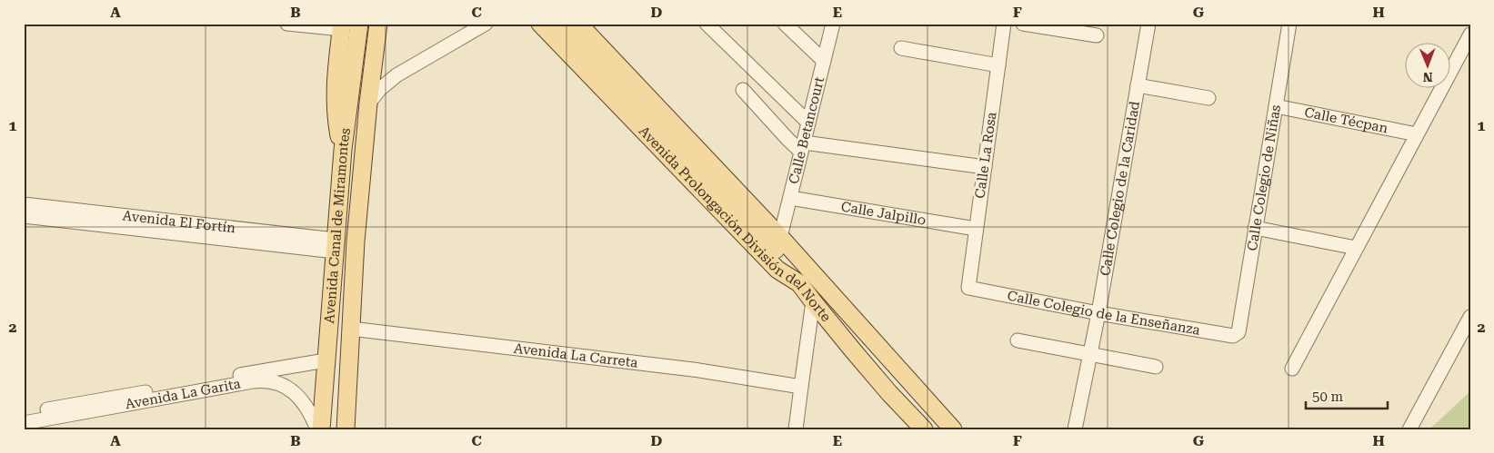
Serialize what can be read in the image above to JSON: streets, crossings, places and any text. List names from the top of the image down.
{
  "streets": {
    "main road": ["Avenida Prolongación División del Norte", "Avenida Canal de Miramontes"],
    "street": [
      "Calle Técpan",
      "Calle Betancourt",
      "Calle La Rosa",
      "Calle Colegio de Niñas",
      "Calle Colegio de la Caridad",
      "Calle Jalpillo",
      "Avenida El Fortín",
      "Calle Colegio de la Enseñanza",
      "Avenida La Carreta",
      "Avenida La Garita"
    ]
  },
  "crossings": [
    ["Calle Técpan", "Calle Colegio de Niñas"],
    ["Calle Betancourt", "Calle Jalpillo"],
    ["Calle Betancourt", "Avenida Prolongación División del Norte"],
    ["Calle La Rosa", "Calle Jalpillo"],
    ["Calle La Rosa", "Calle Colegio de la Enseñanza"],
    ["Calle Colegio de Niñas", "Calle Colegio de la Enseñanza"],
    ["Calle Colegio de la Caridad", "Calle Colegio de la Enseñanza"],
    ["Avenida El Fortín", "Avenida Canal de Miramontes"],
    ["Avenida Canal de Miramontes", "Avenida La Carreta"],
    ["Avenida Canal de Miramontes", "Avenida La Garita"]
  ],
  "scale_bar": "50 m",
  "north": "bottom",
  "grid": {
    "columns": [
      "A",
      "B",
      "C",
      "D",
      "E",
      "F",
      "G",
      "H"
    ],
    "rows": ["1", "2"]
  }
}
